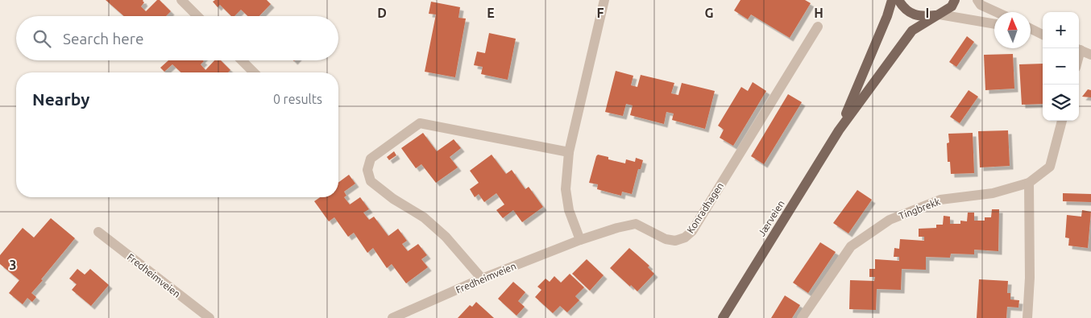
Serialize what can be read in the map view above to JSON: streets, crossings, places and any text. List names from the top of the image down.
{
  "streets": {
    "main road": ["Jærveien"],
    "street": ["Konradhagen", "Tingbrekk", "Fredheimveien"]
  },
  "crossings": [
    ["Konradhagen", "Fredheimveien"]
  ],
  "north": "top",
  "page": {
    "map_buttons": ["+", "−"],
    "search": "Search here",
    "heading": ["Nearby", "0 results"]
  },
  "grid": {
    "columns": [
      "D",
      "E",
      "F",
      "G",
      "H",
      "I"
    ],
    "rows": ["3"]
  }
}
